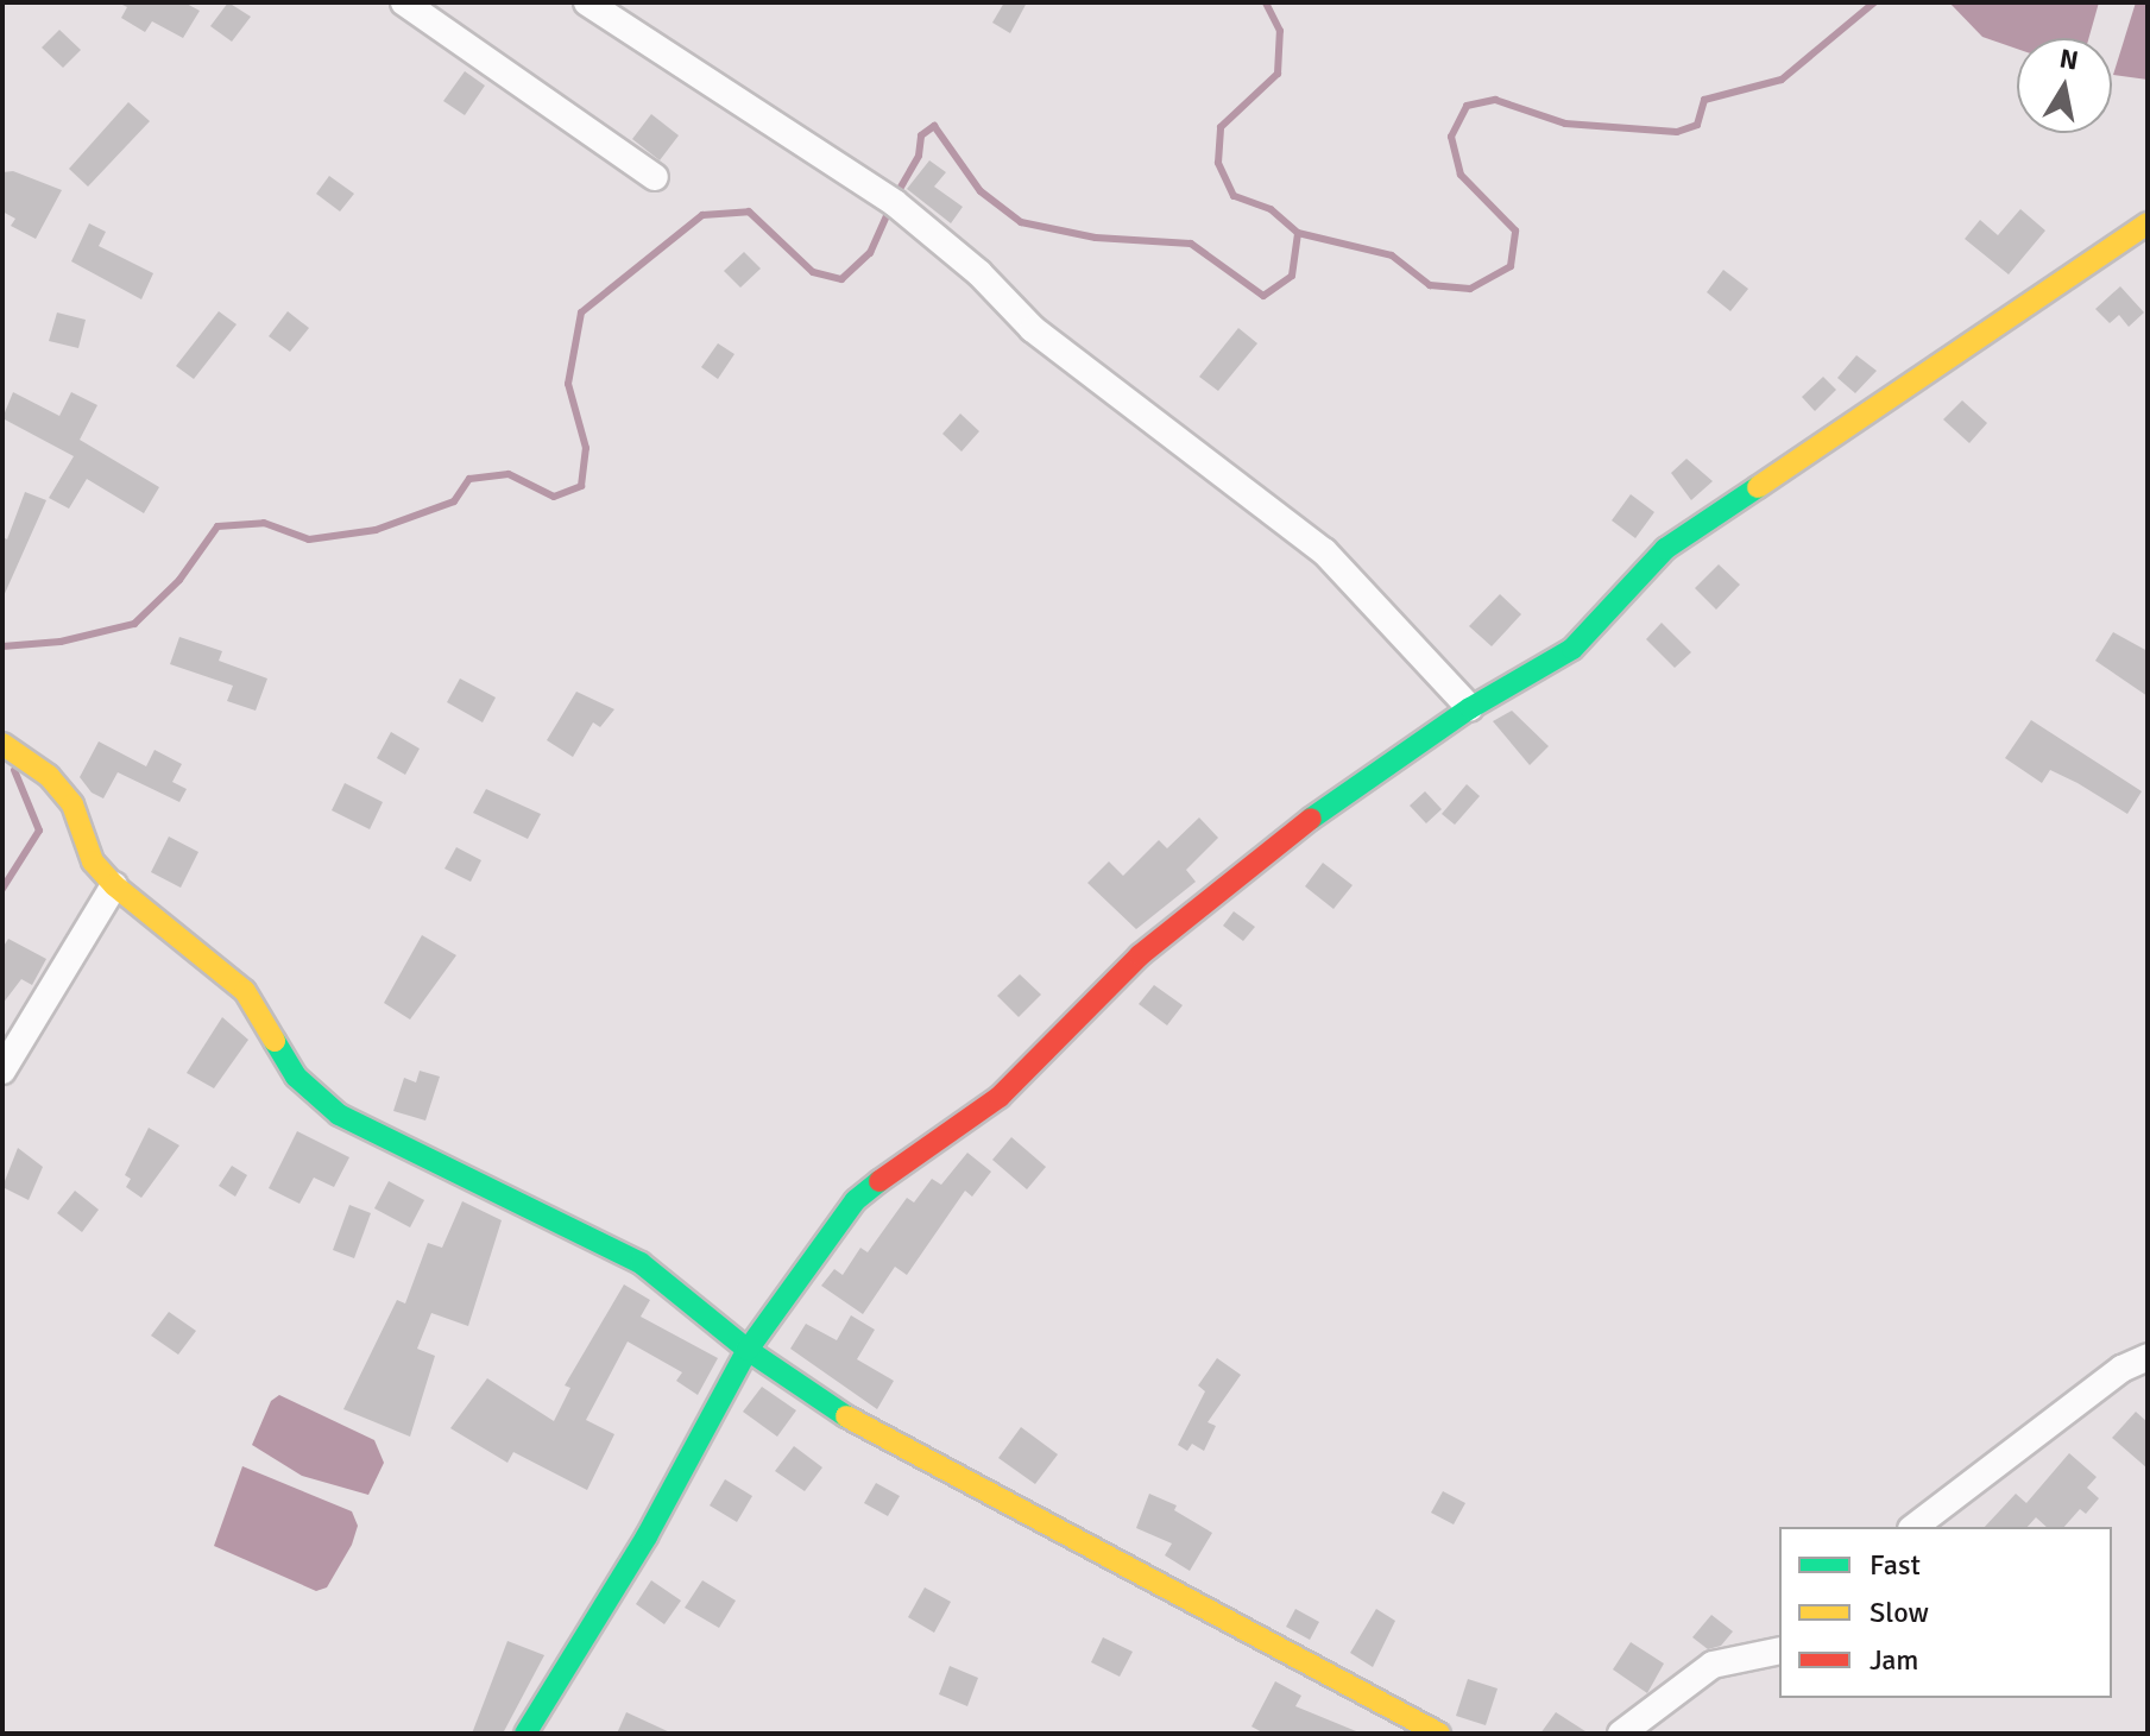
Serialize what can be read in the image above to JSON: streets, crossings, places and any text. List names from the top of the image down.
{
  "legend": ["Fast", "Slow", "Jam"],
  "north": "top"
}
